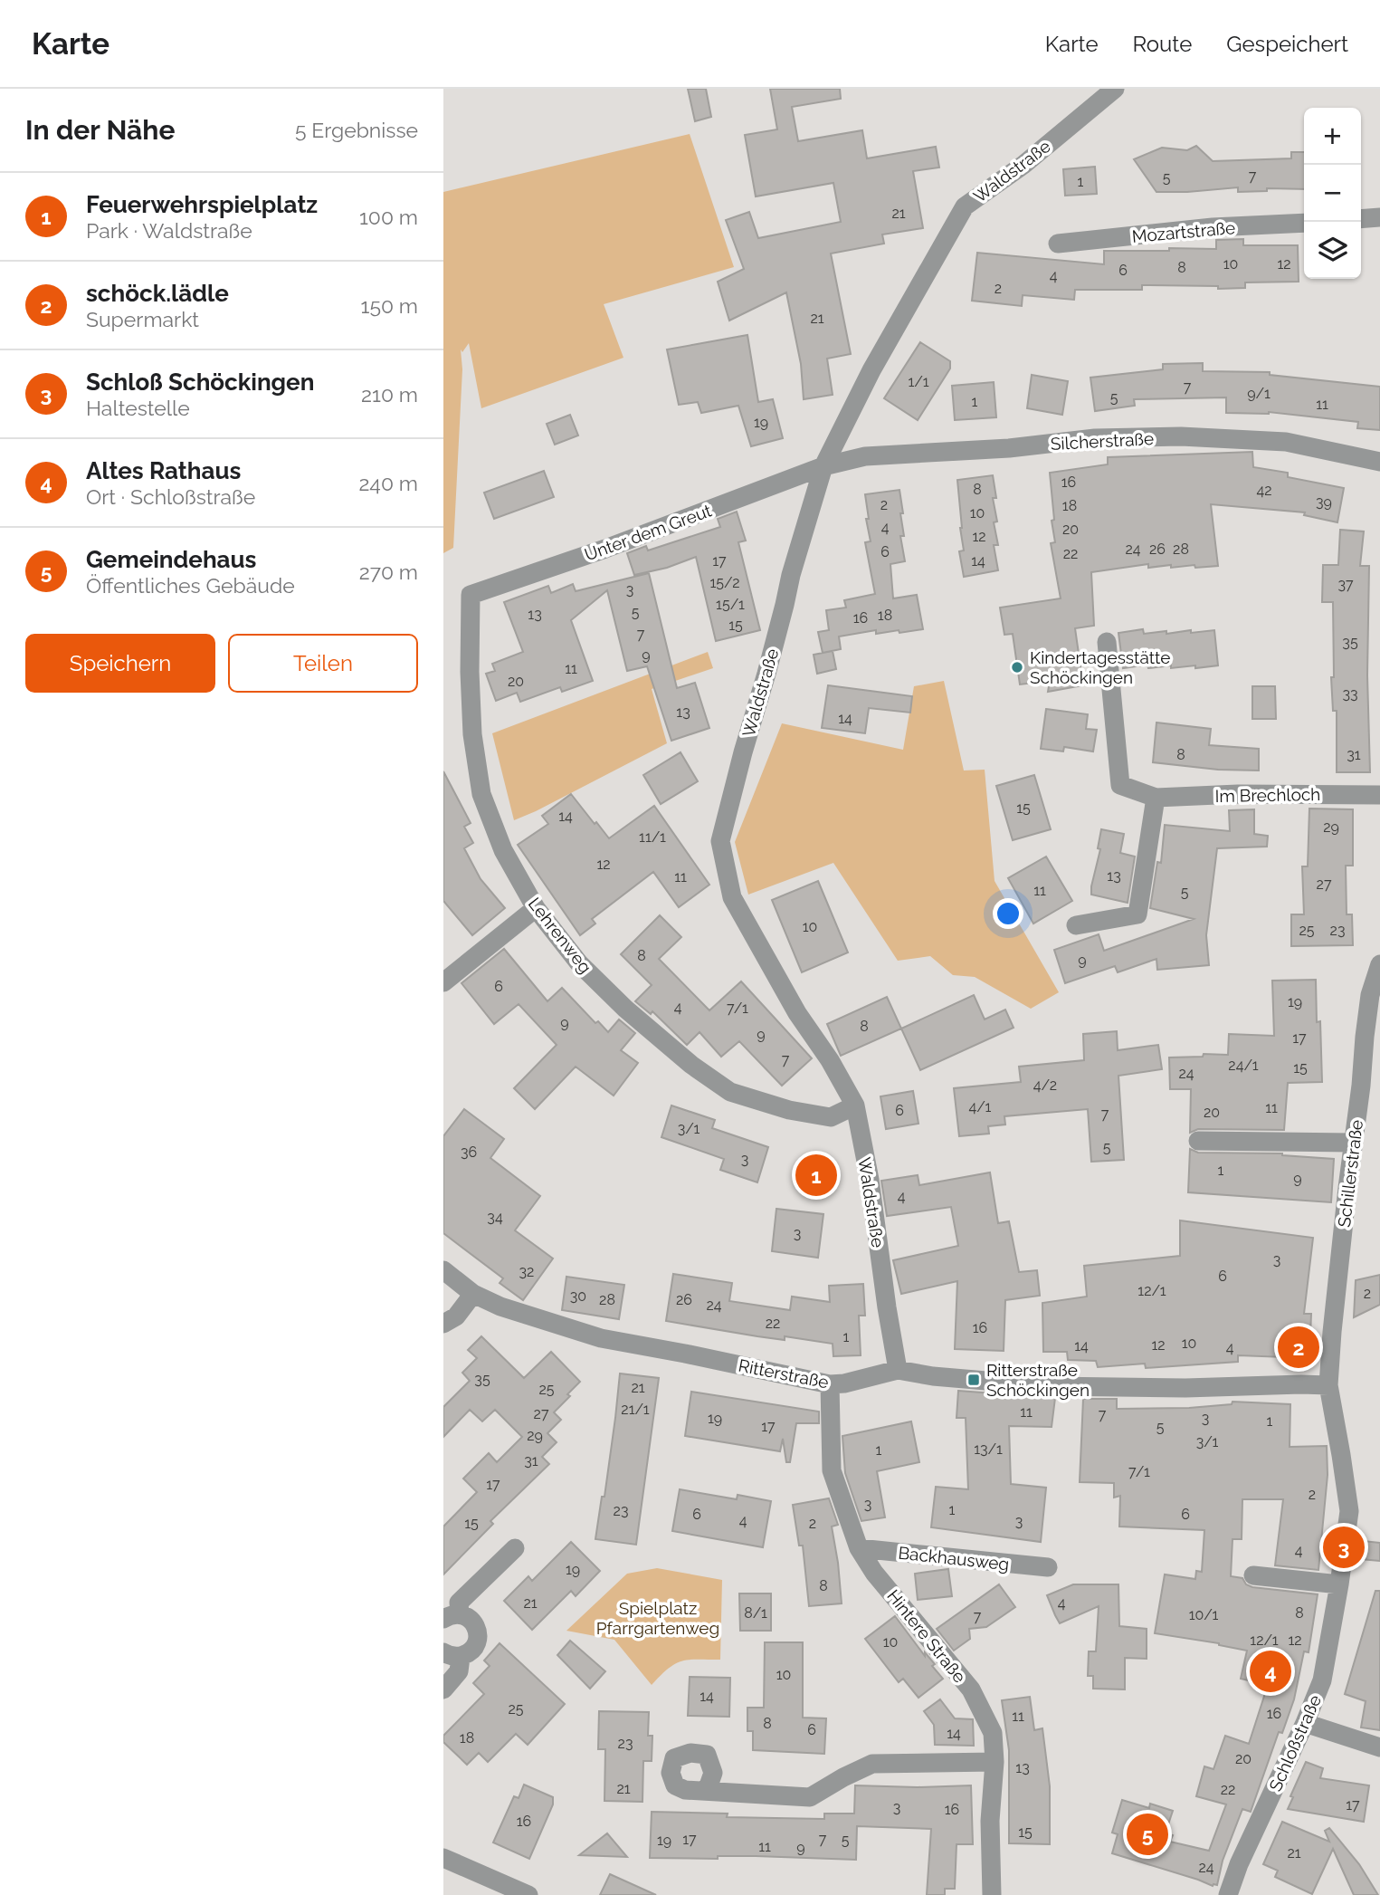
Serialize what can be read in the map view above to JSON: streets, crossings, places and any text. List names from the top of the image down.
{
  "streets": {
    "street": [
      "Waldstraße",
      "Mozartstraße",
      "Silcherstraße",
      "Unter dem Greut",
      "Im Brechloch",
      "Lehrenweg",
      "Schillerstraße",
      "Ritterstraße",
      "Backhausweg",
      "Hintere Straße",
      "Schloßstraße"
    ]
  },
  "crossings": [
    ["Waldstraße", "Silcherstraße"],
    ["Waldstraße", "Unter dem Greut"],
    ["Waldstraße", "Lehrenweg"],
    ["Waldstraße", "Ritterstraße"],
    ["Silcherstraße", "Unter dem Greut"],
    ["Unter dem Greut", "Lehrenweg"],
    ["Schillerstraße", "Ritterstraße"],
    ["Schillerstraße", "Schloßstraße"],
    ["Ritterstraße", "Hintere Straße"],
    ["Ritterstraße", "Schloßstraße"],
    ["Backhausweg", "Hintere Straße"]
  ],
  "parks": ["Spielplatz Pfarrgartenweg"],
  "places": {
    "other": ["Kindertagesstätte Schöckingen"],
    "transit": ["Ritterstraße Schöckingen"]
  },
  "house_numbers": [
    "7",
    "5",
    "1",
    "21",
    "10",
    "12",
    "8",
    "6",
    "4",
    "2",
    "21",
    "1/1",
    "7",
    "9/1",
    "5",
    "1",
    "11",
    "19",
    "16",
    "8",
    "42",
    "39",
    "2",
    "18",
    "10",
    "4",
    "20",
    "12",
    "24",
    "26",
    "28",
    "6",
    "22",
    "17",
    "14",
    "15/2",
    "37",
    "3",
    "15/1",
    "5",
    "13",
    "18",
    "16",
    "15",
    "7",
    "35",
    "9",
    "11",
    "20",
    "33",
    "13",
    "14",
    "8",
    "31",
    "15",
    "14",
    "29",
    "11/1",
    "12",
    "13",
    "11",
    "27",
    "11",
    "5",
    "10",
    "25",
    "23",
    "8",
    "9",
    "6",
    "19",
    "4",
    "7/1",
    "9",
    "8",
    "9",
    "17",
    "7",
    "24/1",
    "15",
    "24",
    "4/2",
    "4/1",
    "11",
    "6",
    "20",
    "7",
    "3/1",
    "5",
    "36",
    "3",
    "1",
    "9",
    "4",
    "34",
    "3",
    "3",
    "32",
    "6",
    "12/1",
    "2",
    "30",
    "28",
    "26",
    "24",
    "22",
    "16",
    "1",
    "10",
    "12",
    "14",
    "4",
    "35",
    "21",
    "25",
    "21/1",
    "11",
    "27",
    "7",
    "19",
    "3",
    "1",
    "17",
    "5",
    "29",
    "3/1",
    "13/1",
    "1",
    "31",
    "7/1",
    "17",
    "2",
    "3",
    "1",
    "23",
    "6",
    "6",
    "4",
    "3",
    "15",
    "2",
    "4",
    "19",
    "8",
    "21",
    "4",
    "8/1",
    "8",
    "10/1",
    "7",
    "12/1",
    "12",
    "10",
    "10",
    "14",
    "25",
    "16",
    "11",
    "8",
    "6",
    "14",
    "18",
    "23",
    "20",
    "13",
    "21",
    "22",
    "17",
    "3",
    "16",
    "16",
    "15",
    "17",
    "7",
    "19",
    "5",
    "11",
    "9",
    "21",
    "24"
  ],
  "page": {
    "header": "Karte",
    "nav": ["Karte", "Route", "Gespeichert"],
    "heading": ["In der Nähe", "5 Ergebnisse"],
    "map_buttons": ["+", "−"],
    "list": [
      {
        "mark": "1",
        "name": "Feuerwehrspielplatz",
        "note": "Park · Waldstraße",
        "value": "100 m"
      },
      {
        "mark": "2",
        "name": "schöck.lädle",
        "note": "Supermarkt",
        "value": "150 m"
      },
      {
        "mark": "3",
        "name": "Schloß Schöckingen",
        "note": "Haltestelle",
        "value": "210 m"
      },
      {
        "mark": "4",
        "name": "Altes Rathaus",
        "note": "Ort · Schloßstraße",
        "value": "240 m"
      },
      {
        "mark": "5",
        "name": "Gemeindehaus",
        "note": "Öffentliches Gebäude",
        "value": "270 m"
      }
    ],
    "buttons": ["Speichern", "Teilen"],
    "pins": [
      "1",
      "2",
      "3",
      "4",
      "5"
    ]
  }
}
